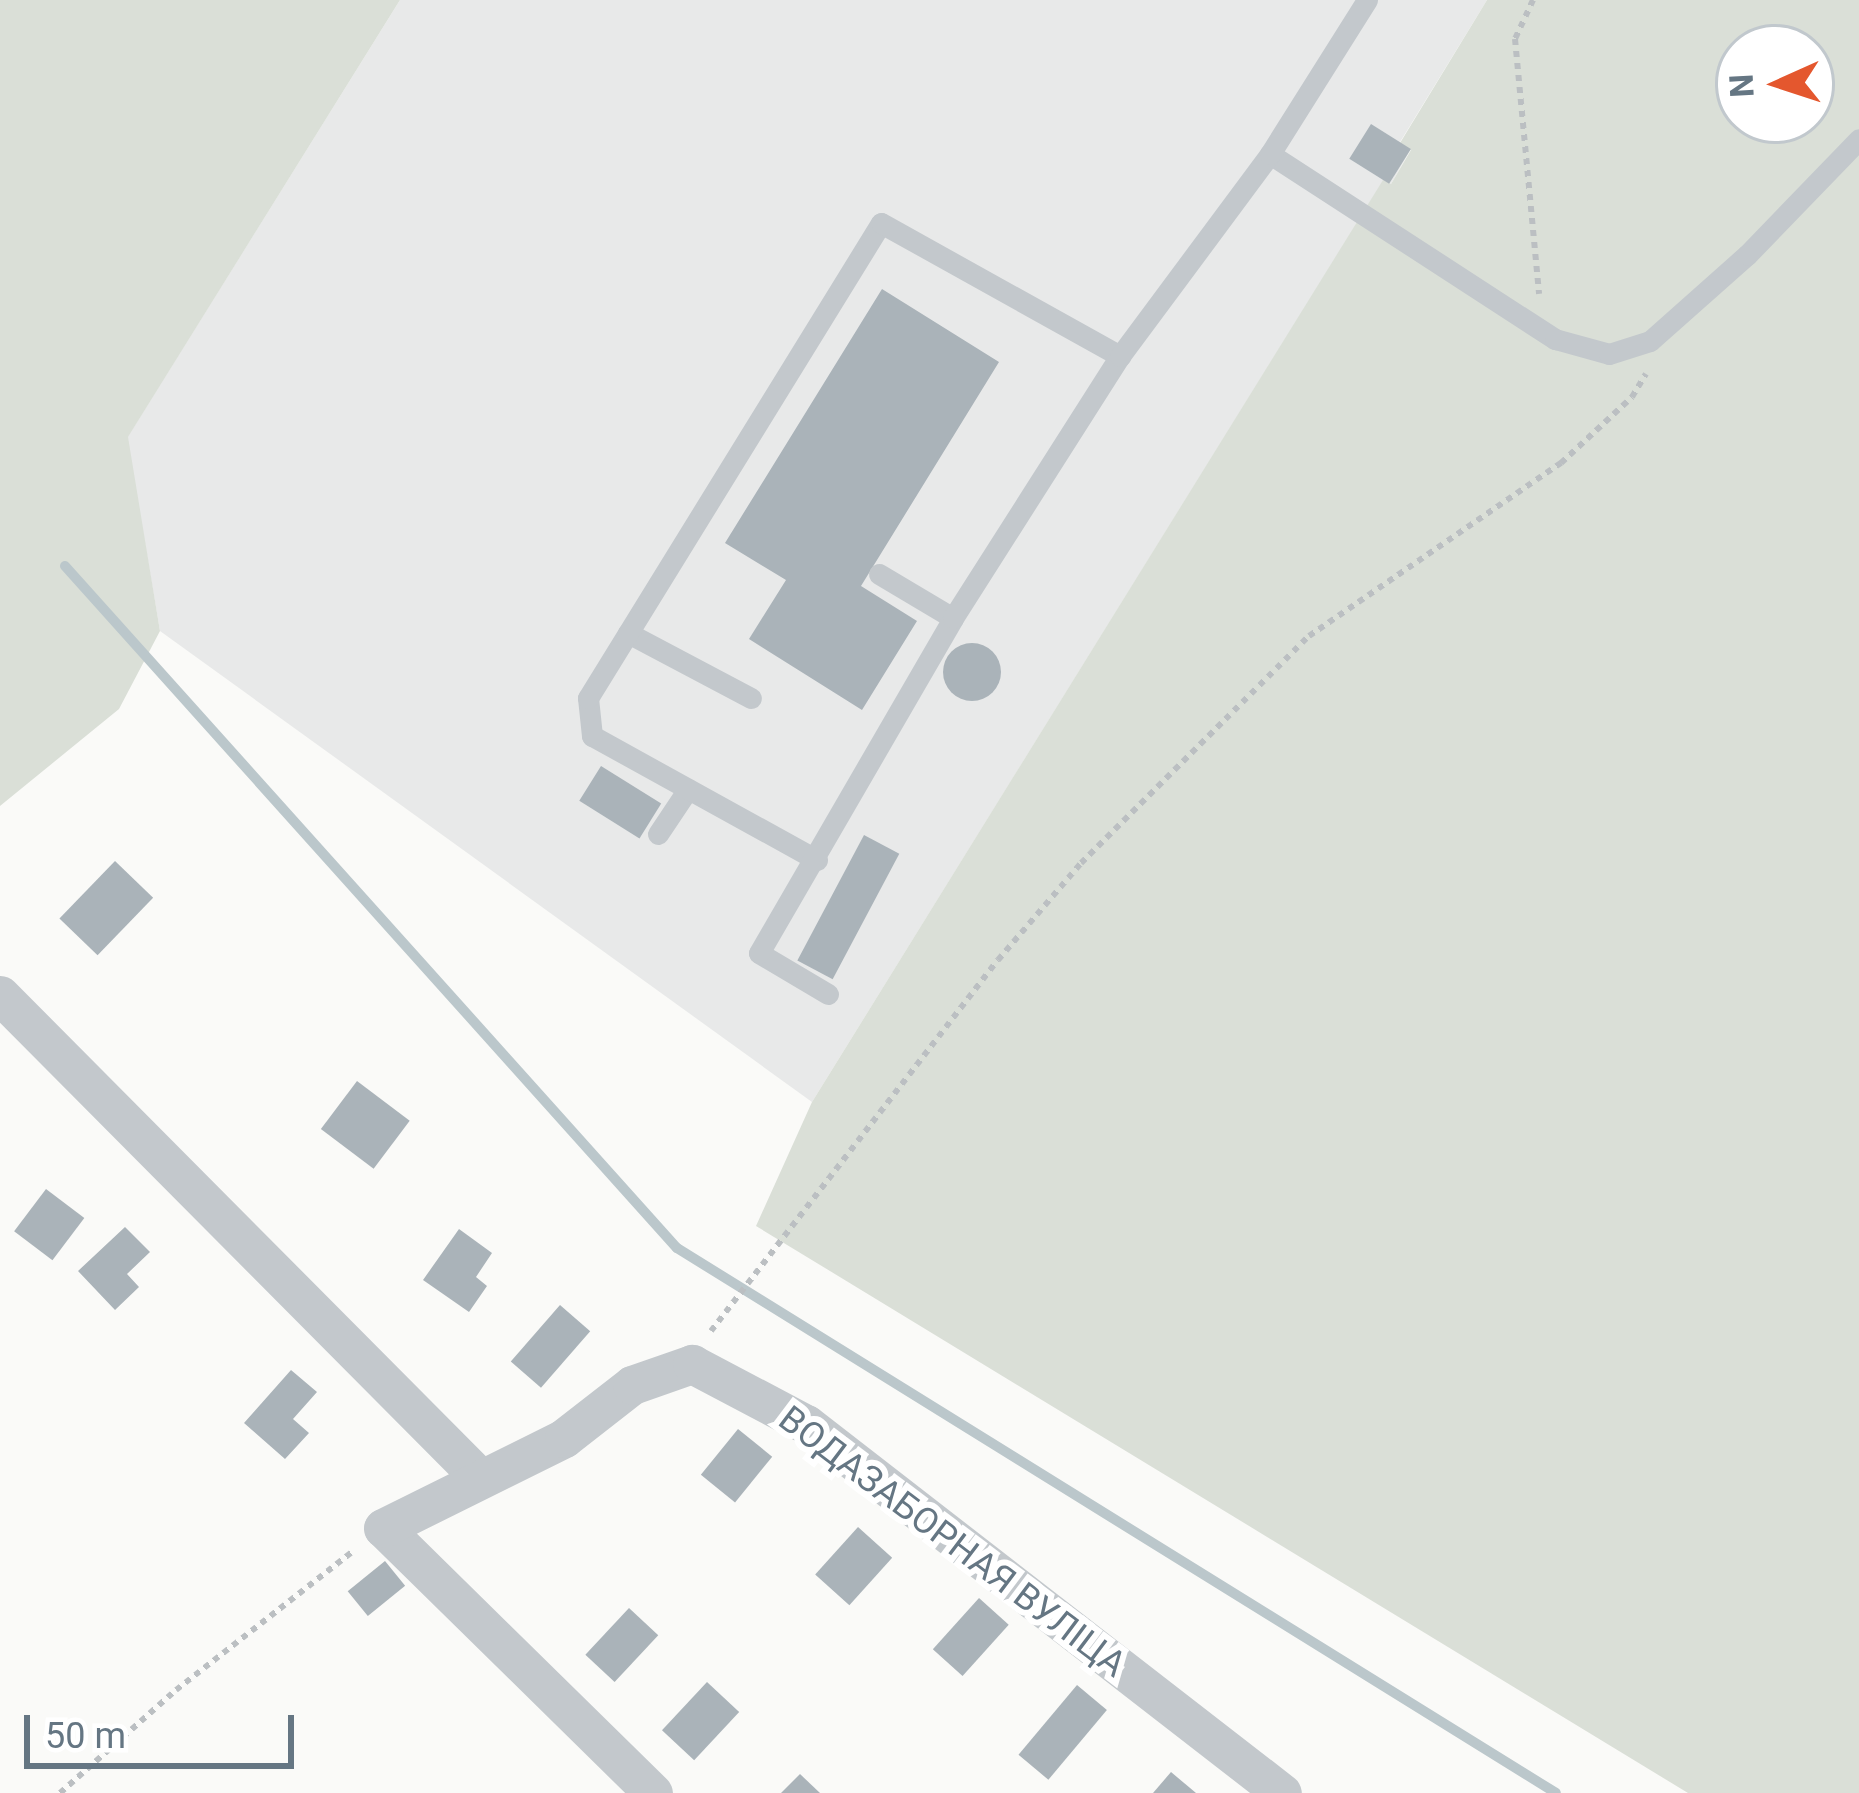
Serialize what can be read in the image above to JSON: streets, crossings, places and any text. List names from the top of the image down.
{
  "streets": {
    "street": ["ВОДАЗАБОРНАЯ ВУЛІЦА"]
  },
  "scale_bar": "50 m",
  "north": "left"
}
